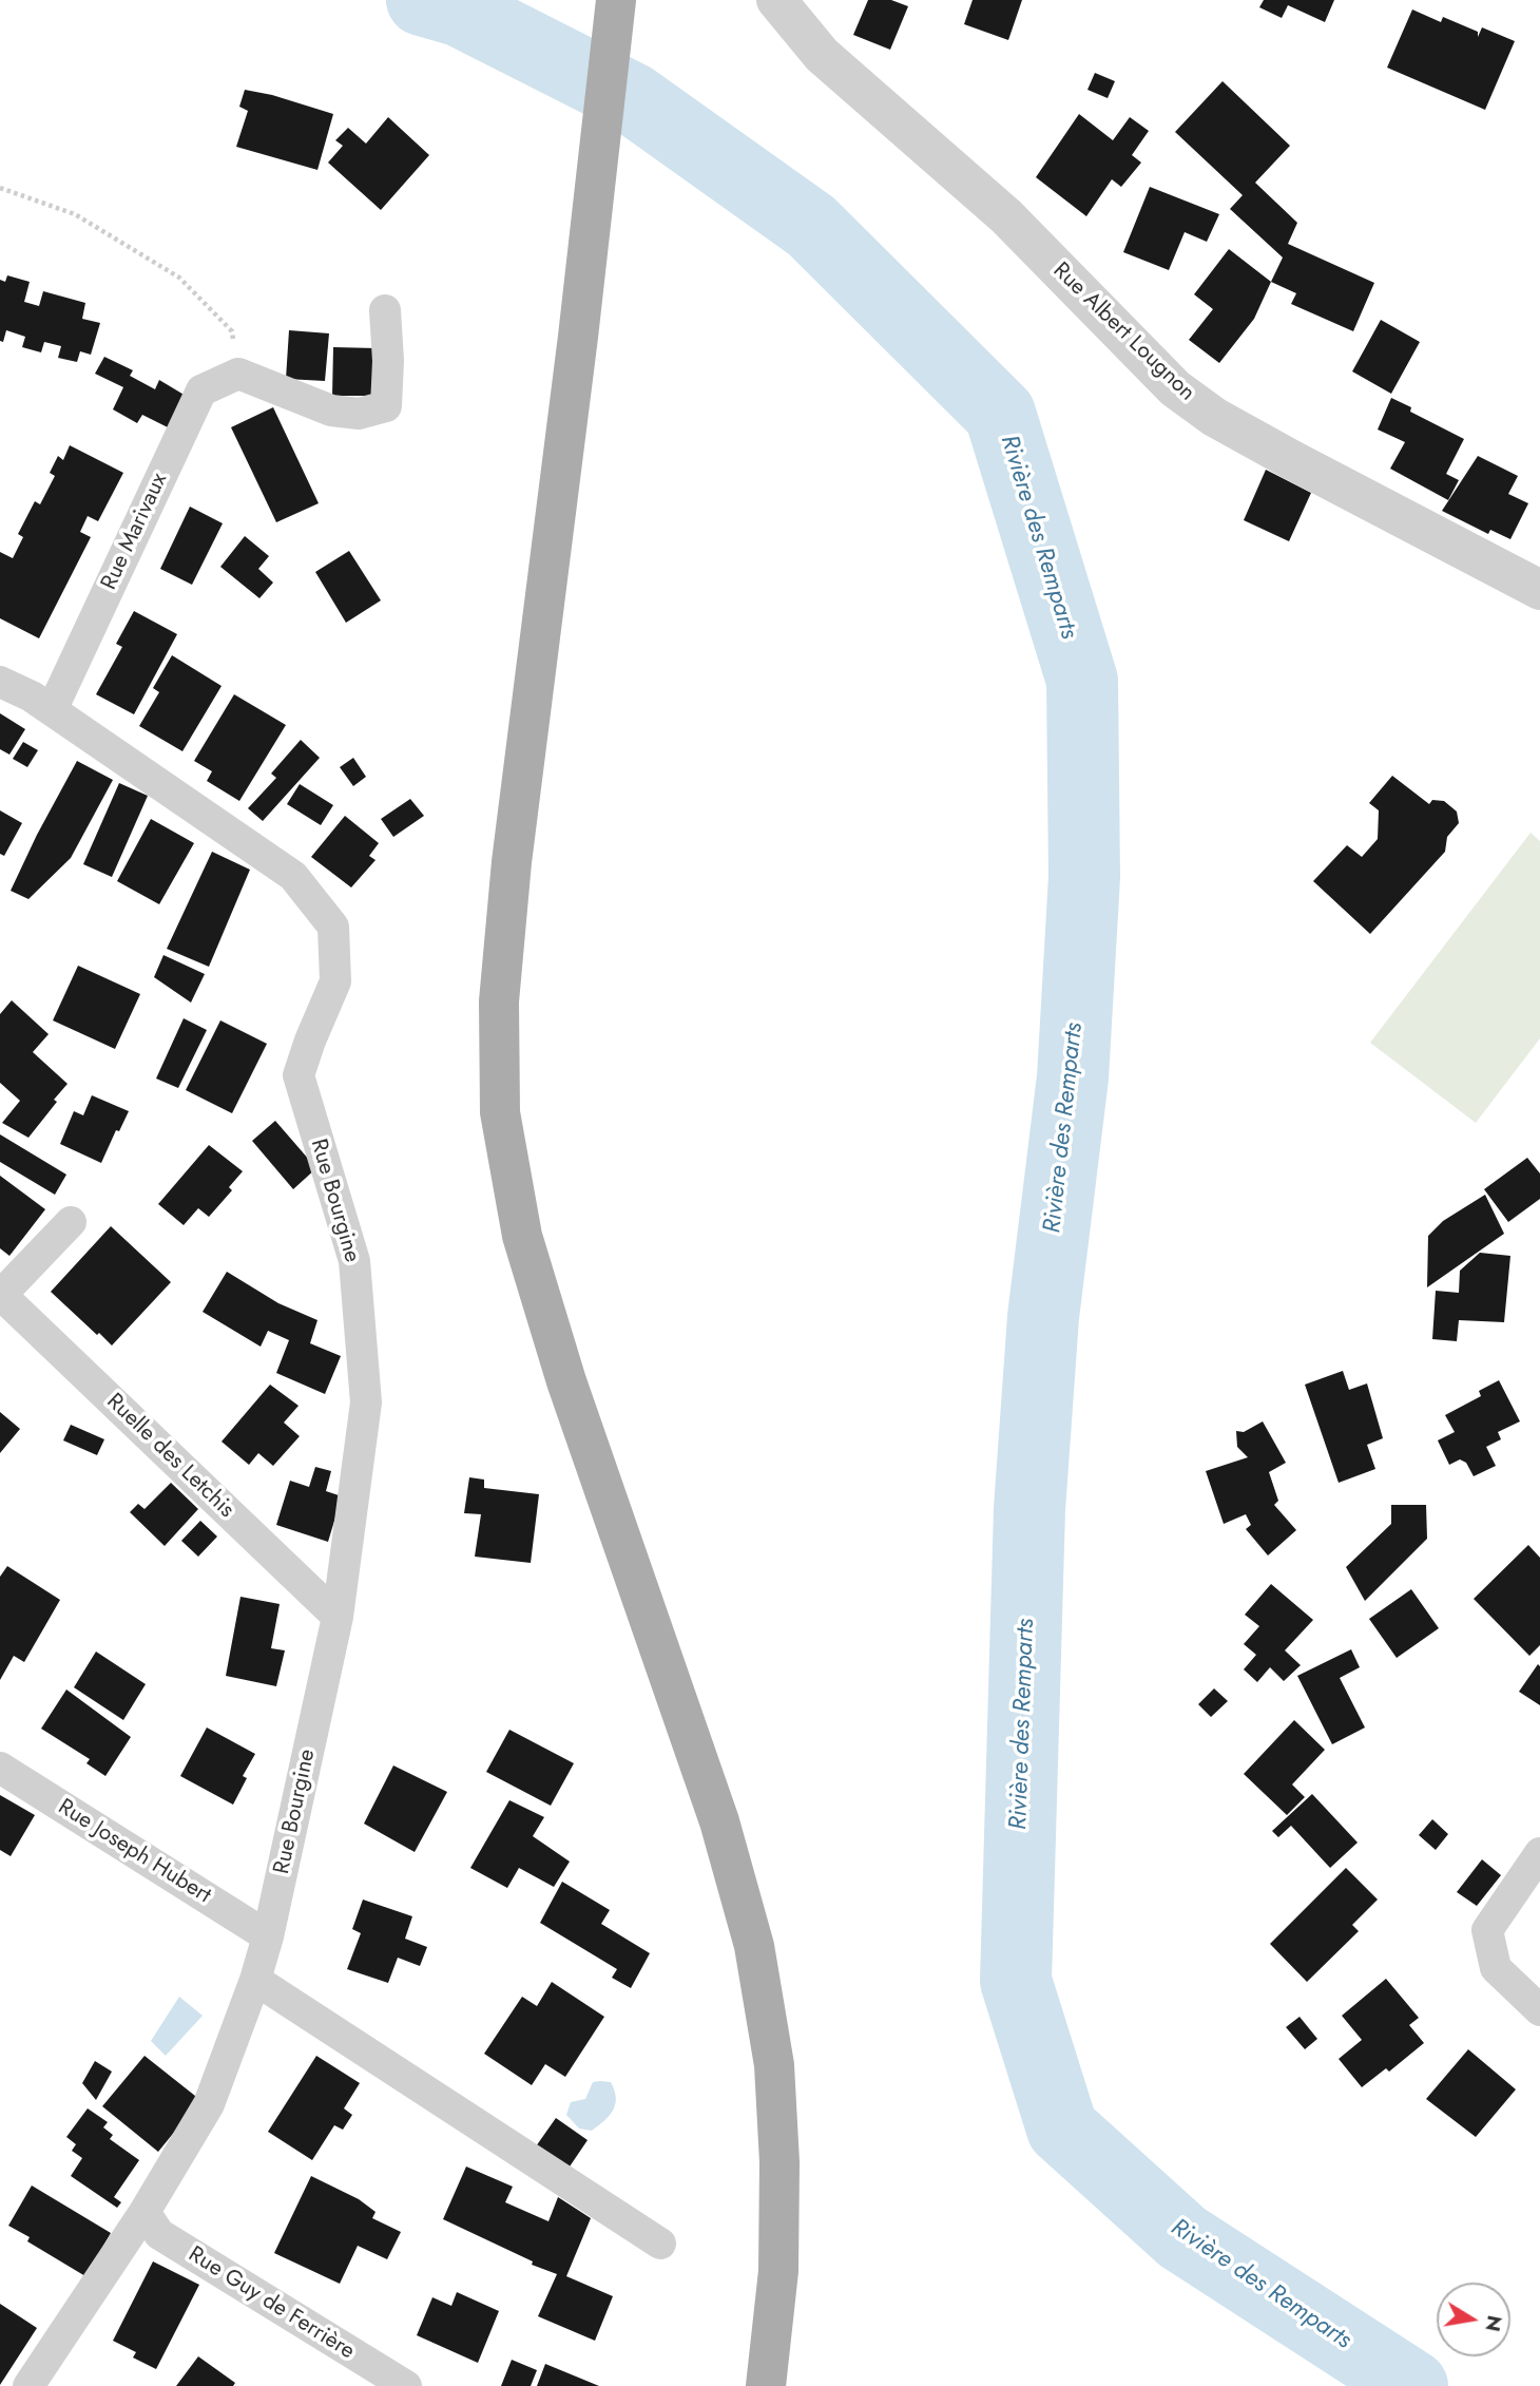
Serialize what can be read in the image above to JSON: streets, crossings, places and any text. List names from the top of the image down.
{
  "streets": {
    "street": [
      "Rue Albert Lougnon",
      "Rue Marivaux",
      "Rue Bourgine",
      "Ruelle des Letchis",
      "Rue Joseph Hubert",
      "Rue Guy de Ferrière"
    ]
  },
  "crossings": [
    ["Rue Marivaux", "Rue Bourgine"],
    ["Rue Bourgine", "Ruelle des Letchis"],
    ["Rue Bourgine", "Rue Joseph Hubert"],
    ["Rue Bourgine", "Rue Guy de Ferrière"]
  ],
  "water": ["Rivière des Remparts"],
  "north": "right"
}
